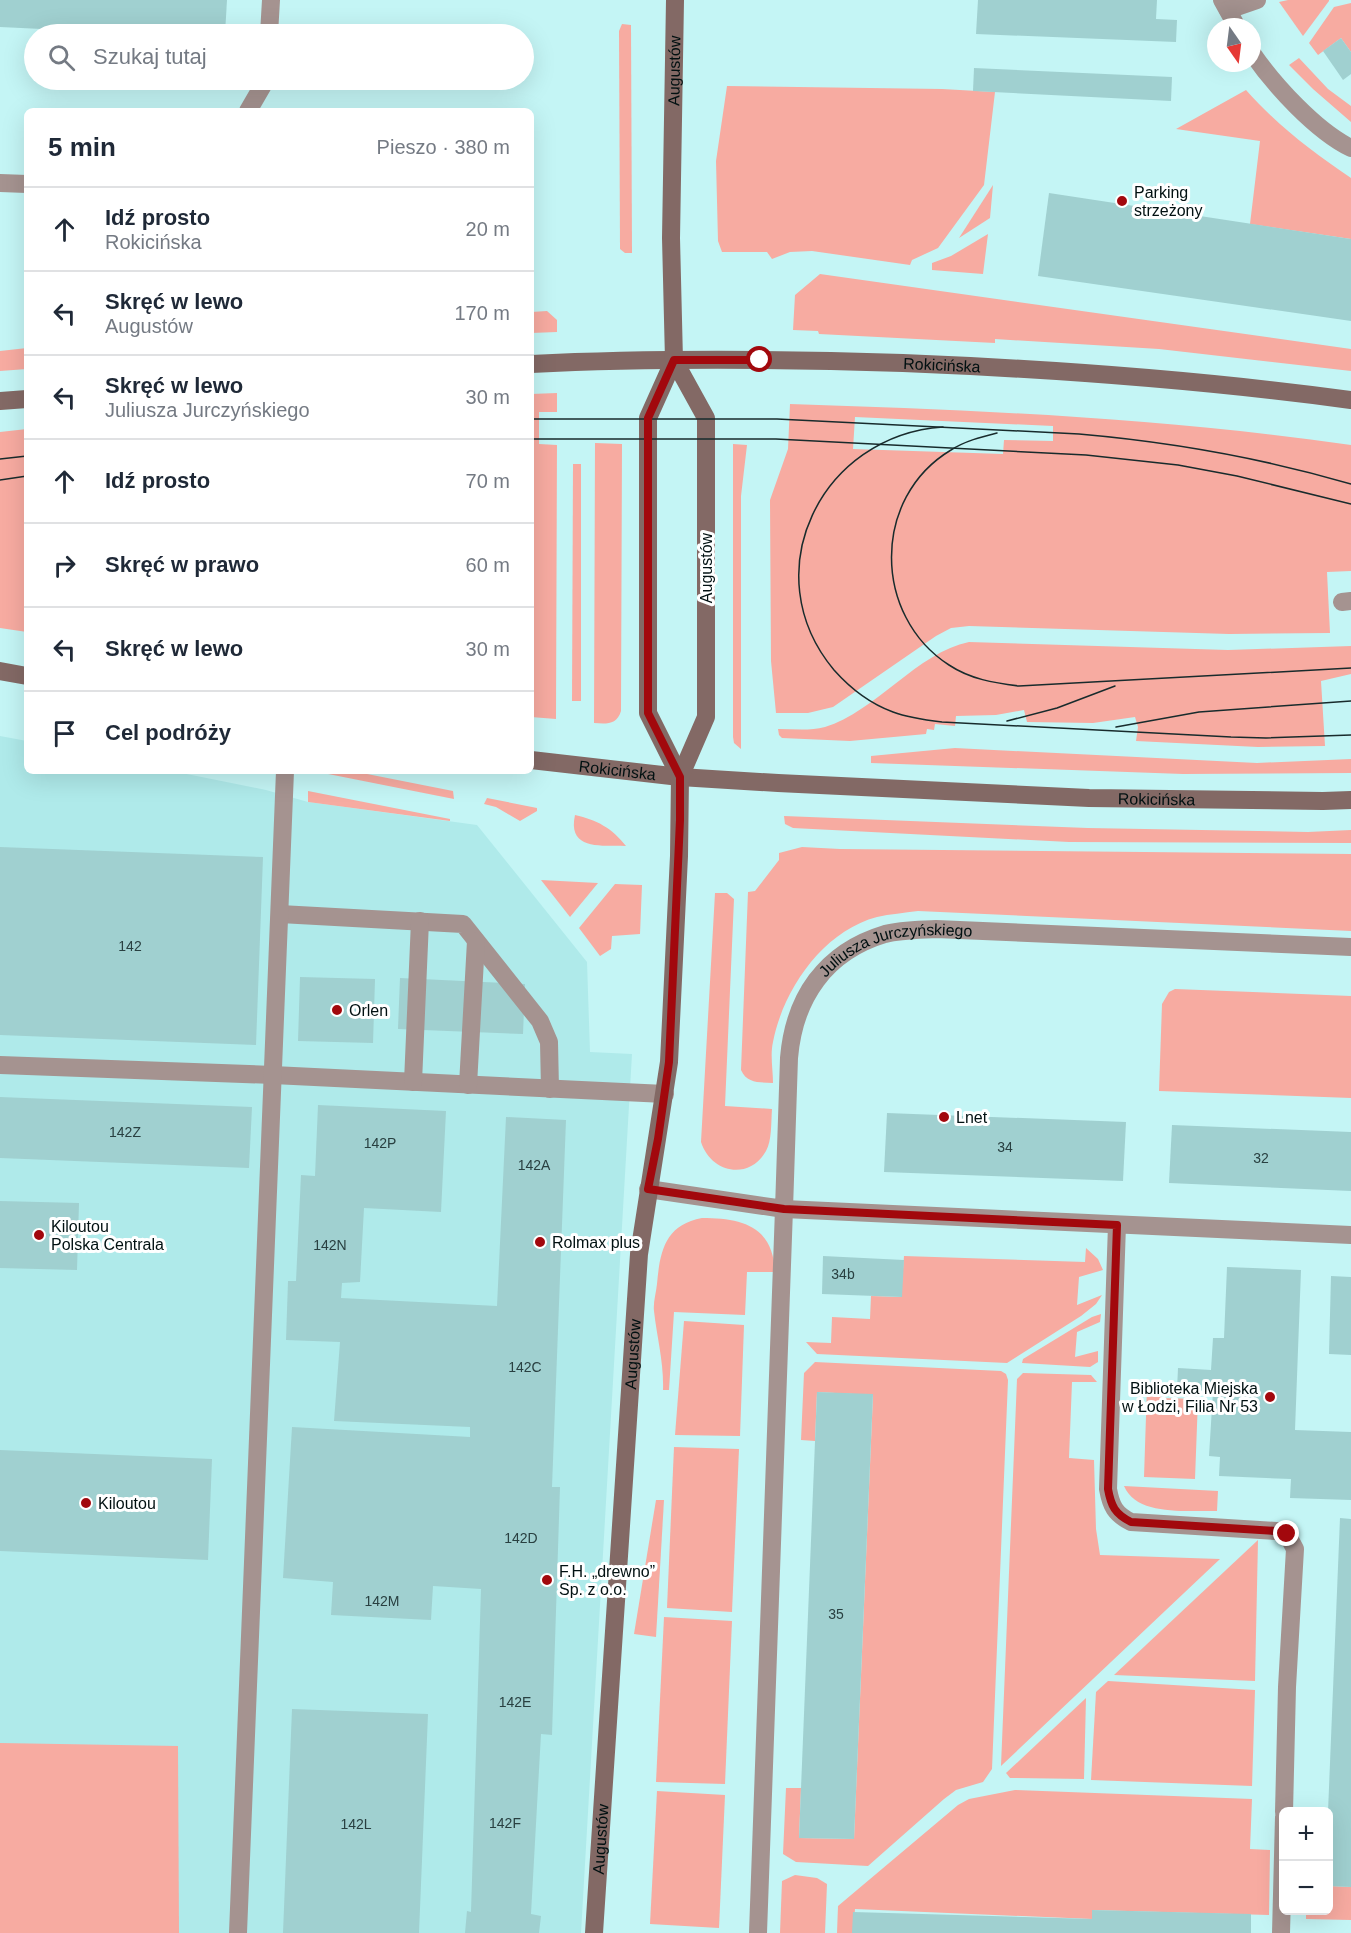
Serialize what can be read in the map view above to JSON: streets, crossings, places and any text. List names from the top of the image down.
{
  "streets": {
    "street": ["Augustów", "Rokicińska", "Juliusza Jurczyńskiego"]
  },
  "crossings": [
    ["Augustów", "Rokicińska"]
  ],
  "places": [
    "Parking strzeżony",
    "Orlen",
    "Lnet",
    "Kiloutou Polska Centrala",
    "Rolmax plus",
    "Biblioteka Miejska w Łodzi, Filia Nr 53",
    "Kiloutou",
    "F.H. „drewno” Sp. z o.o."
  ],
  "house_numbers": [
    "142",
    "142Z",
    "142P",
    "34",
    "32",
    "142A",
    "142N",
    "34b",
    "142C",
    "142D",
    "142M",
    "35",
    "142E",
    "142F",
    "142L"
  ],
  "north": "bottom",
  "page": {
    "search": "Szukaj tutaj",
    "heading": ["5 min", "Pieszo · 380 m"],
    "list": [
      ["Idź prosto", "Rokicińska", "20 m"],
      ["Skręć w lewo", "Augustów", "170 m"],
      ["Skręć w lewo", "Juliusza Jurczyńskiego", "30 m"],
      ["Idź prosto", "70 m"],
      ["Skręć w prawo", "60 m"],
      ["Skręć w lewo", "30 m"],
      "Cel podróży"
    ],
    "map_buttons": ["+", "−"]
  }
}
